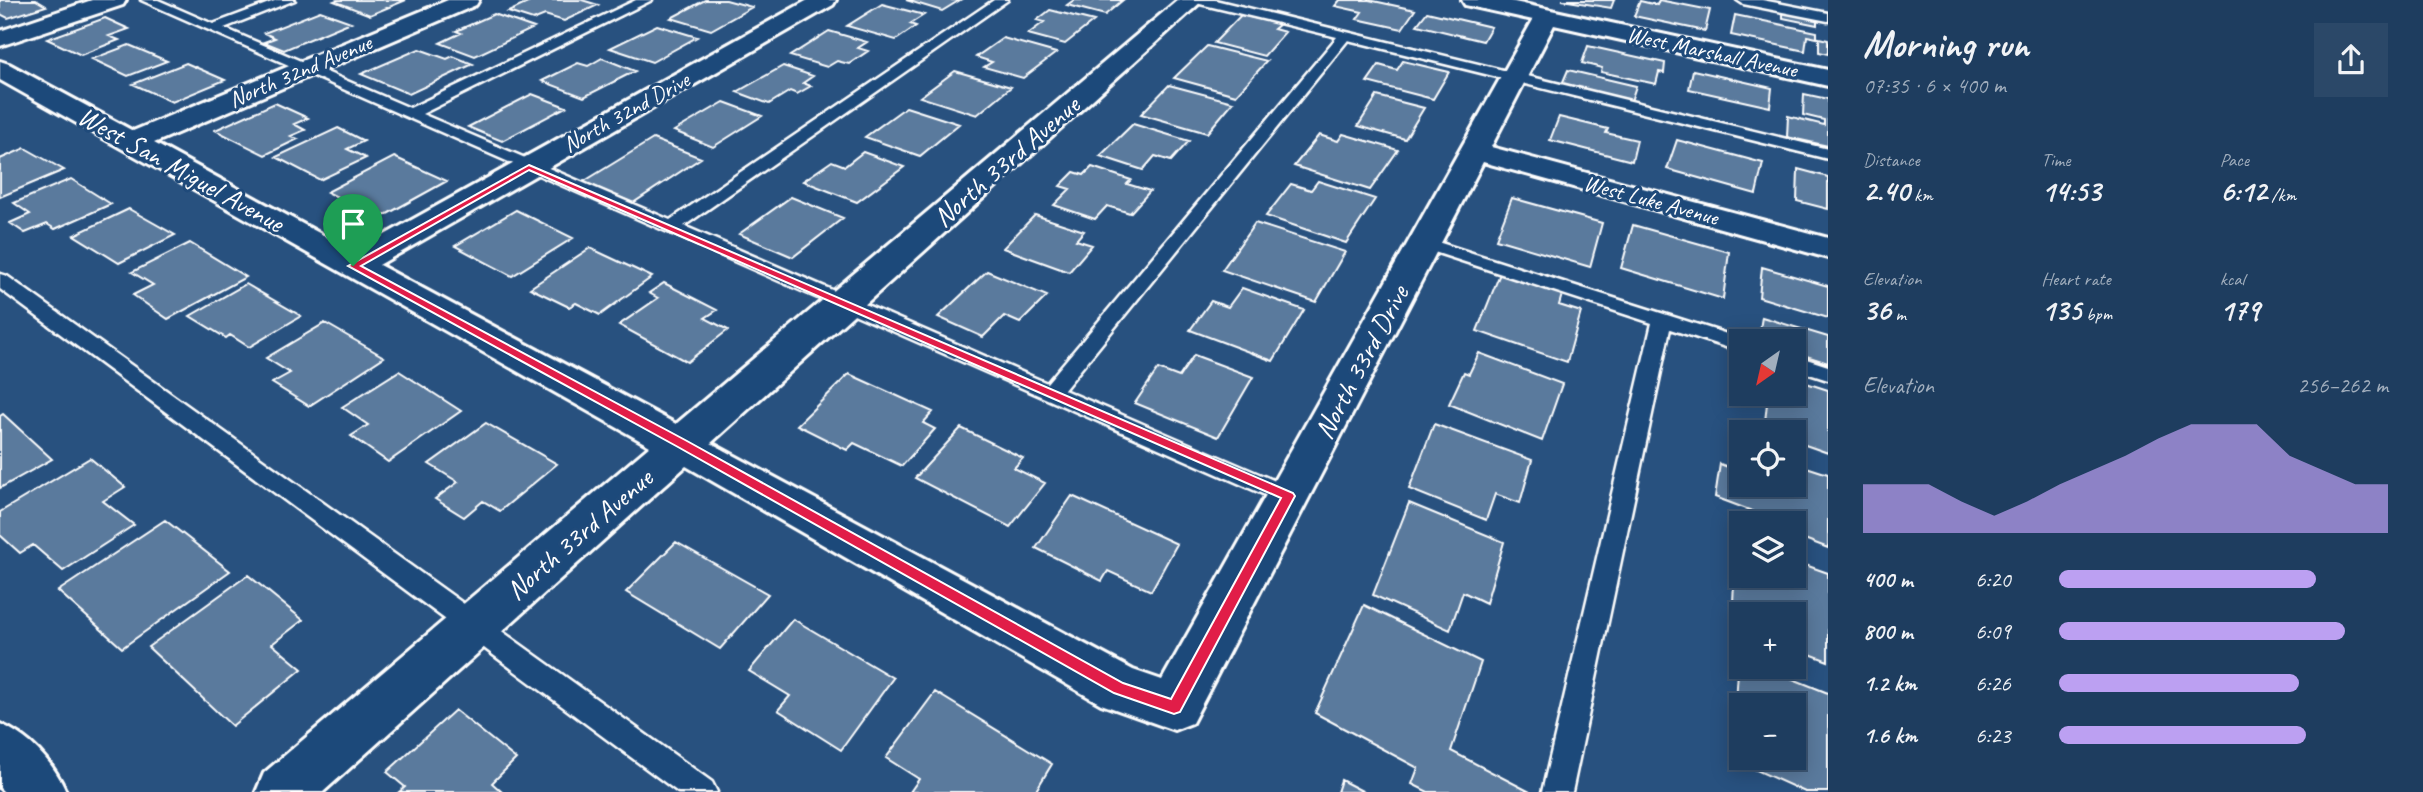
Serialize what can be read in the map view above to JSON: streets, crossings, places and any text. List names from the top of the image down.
{
  "streets": {
    "street": [
      "West Marshall Avenue",
      "North 32nd Avenue",
      "North 32nd Drive",
      "North 33rd Avenue",
      "West San Miguel Avenue",
      "West Luke Avenue",
      "North 33rd Drive"
    ]
  },
  "crossings": [
    ["West Marshall Avenue", "North 33rd Drive"],
    ["North 32nd Avenue", "West San Miguel Avenue"],
    ["North 32nd Drive", "West San Miguel Avenue"],
    ["North 33rd Avenue", "West San Miguel Avenue"],
    ["West San Miguel Avenue", "North 33rd Drive"],
    ["West Luke Avenue", "North 33rd Drive"]
  ],
  "north": "bottom left",
  "page": {
    "heading": ["Morning run", "07:35 · 6 × 400 m"],
    "stats": [
      ["Distance", "2.40 km"],
      ["Time", "14:53"],
      ["Pace", "6:12 /km"],
      ["Elevation", "36 m"],
      ["Heart rate", "135 bpm"],
      ["kcal", "179"]
    ],
    "map_buttons": ["+", "−"],
    "chart": ["Elevation", "256–262 m"],
    "list": [
      {
        "name": "400 m",
        "note": "6:20"
      },
      {
        "name": "800 m",
        "note": "6:09"
      },
      {
        "name": "1.2 km",
        "note": "6:26"
      },
      {
        "name": "1.6 km",
        "note": "6:23"
      }
    ]
  }
}
